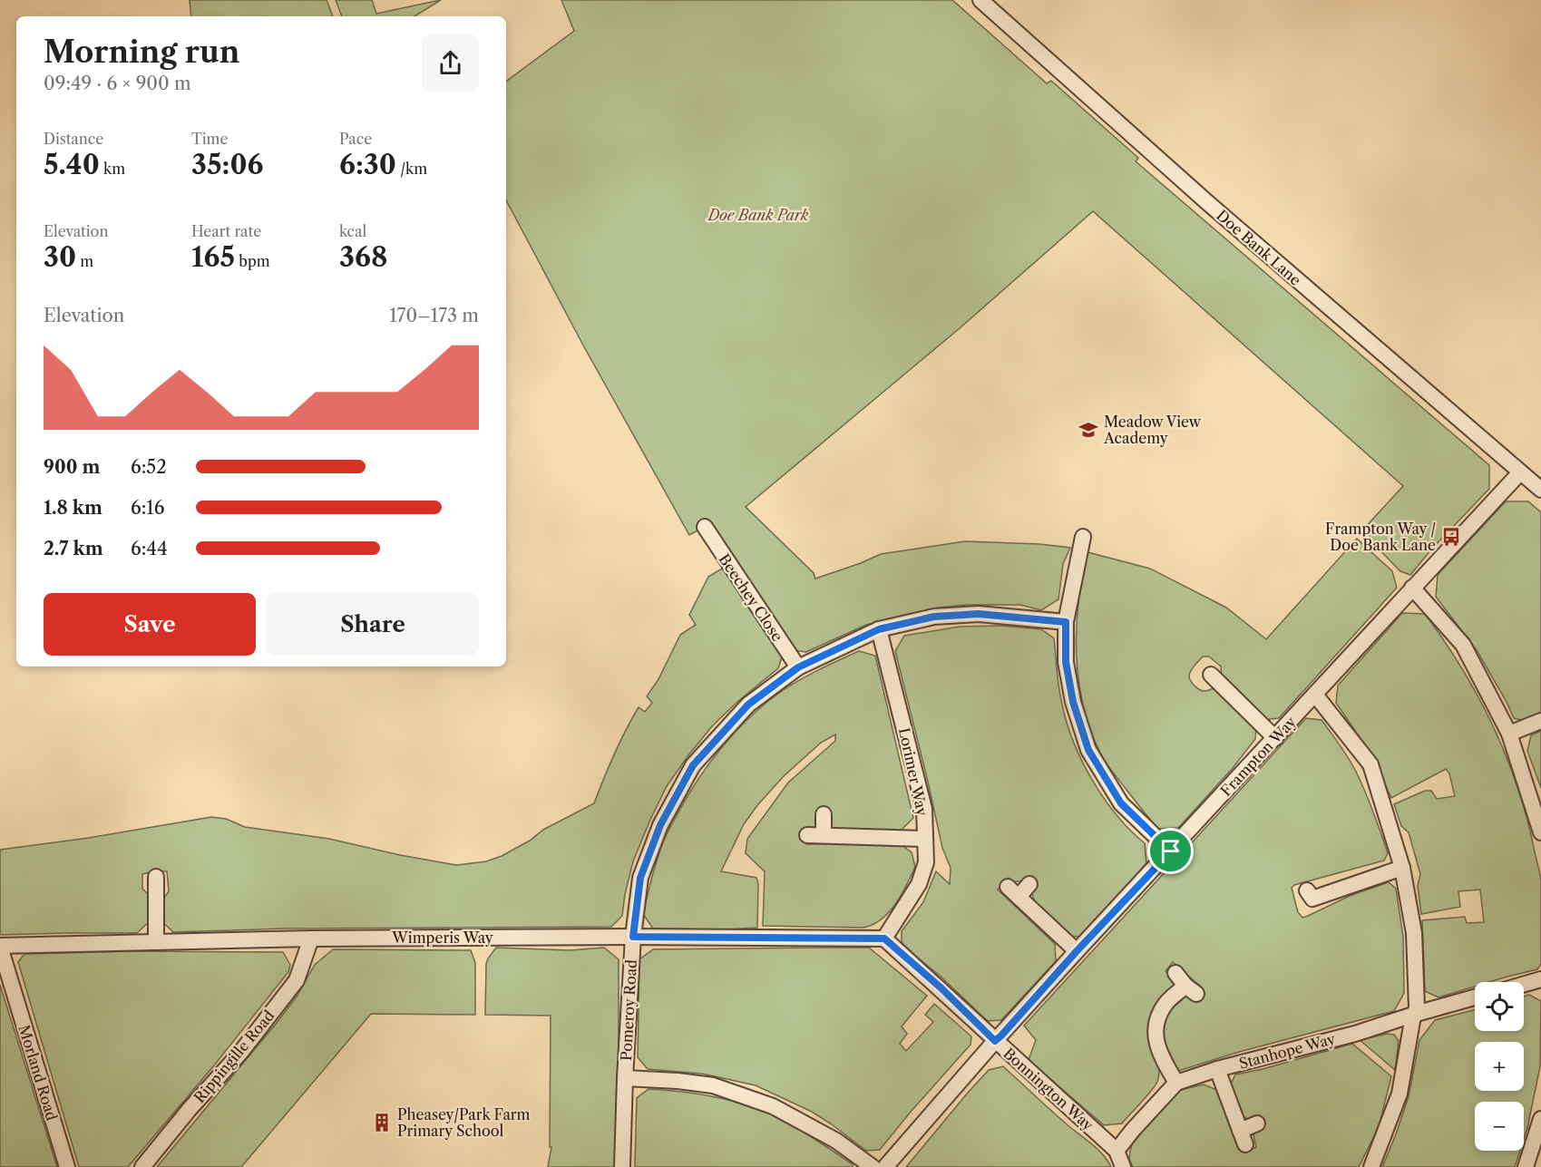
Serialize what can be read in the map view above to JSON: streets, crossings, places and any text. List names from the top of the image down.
{
  "streets": {
    "street": [
      "Doe Bank Lane",
      "Beechey Close",
      "Frampton Way",
      "Lorimer Way",
      "Wimperis Way",
      "Pomeroy Road",
      "Stanhope Way",
      "Rippingille Road",
      "Morland Road",
      "Bonnington Way"
    ]
  },
  "crossings": [
    ["Doe Bank Lane", "Frampton Way"],
    ["Beechey Close", "Pomeroy Road"],
    ["Frampton Way", "Bonnington Way"],
    ["Lorimer Way", "Wimperis Way"],
    ["Lorimer Way", "Pomeroy Road"],
    ["Lorimer Way", "Bonnington Way"],
    ["Wimperis Way", "Pomeroy Road"],
    ["Wimperis Way", "Rippingille Road"],
    ["Wimperis Way", "Morland Road"],
    ["Wimperis Way", "Bonnington Way"],
    ["Stanhope Way", "Bonnington Way"]
  ],
  "parks": ["Doe Bank Park"],
  "places": {
    "school or university": ["Meadow View Academy"],
    "bus stop": ["Frampton Way / Doe Bank Lane"],
    "building": ["Pheasey/Park Farm Primary School"]
  },
  "page": {
    "heading": ["Morning run", "09:49 · 6 × 900 m"],
    "stats": [
      ["Distance", "5.40 km"],
      ["Time", "35:06"],
      ["Pace", "6:30 /km"],
      ["Elevation", "30 m"],
      ["Heart rate", "165 bpm"],
      ["kcal", "368"]
    ],
    "chart": ["Elevation", "170–173 m"],
    "list": [
      {
        "name": "900 m",
        "note": "6:52"
      },
      {
        "name": "1.8 km",
        "note": "6:16"
      },
      {
        "name": "2.7 km",
        "note": "6:44"
      }
    ],
    "buttons": ["Save", "Share"],
    "map_buttons": ["+", "−"]
  }
}
